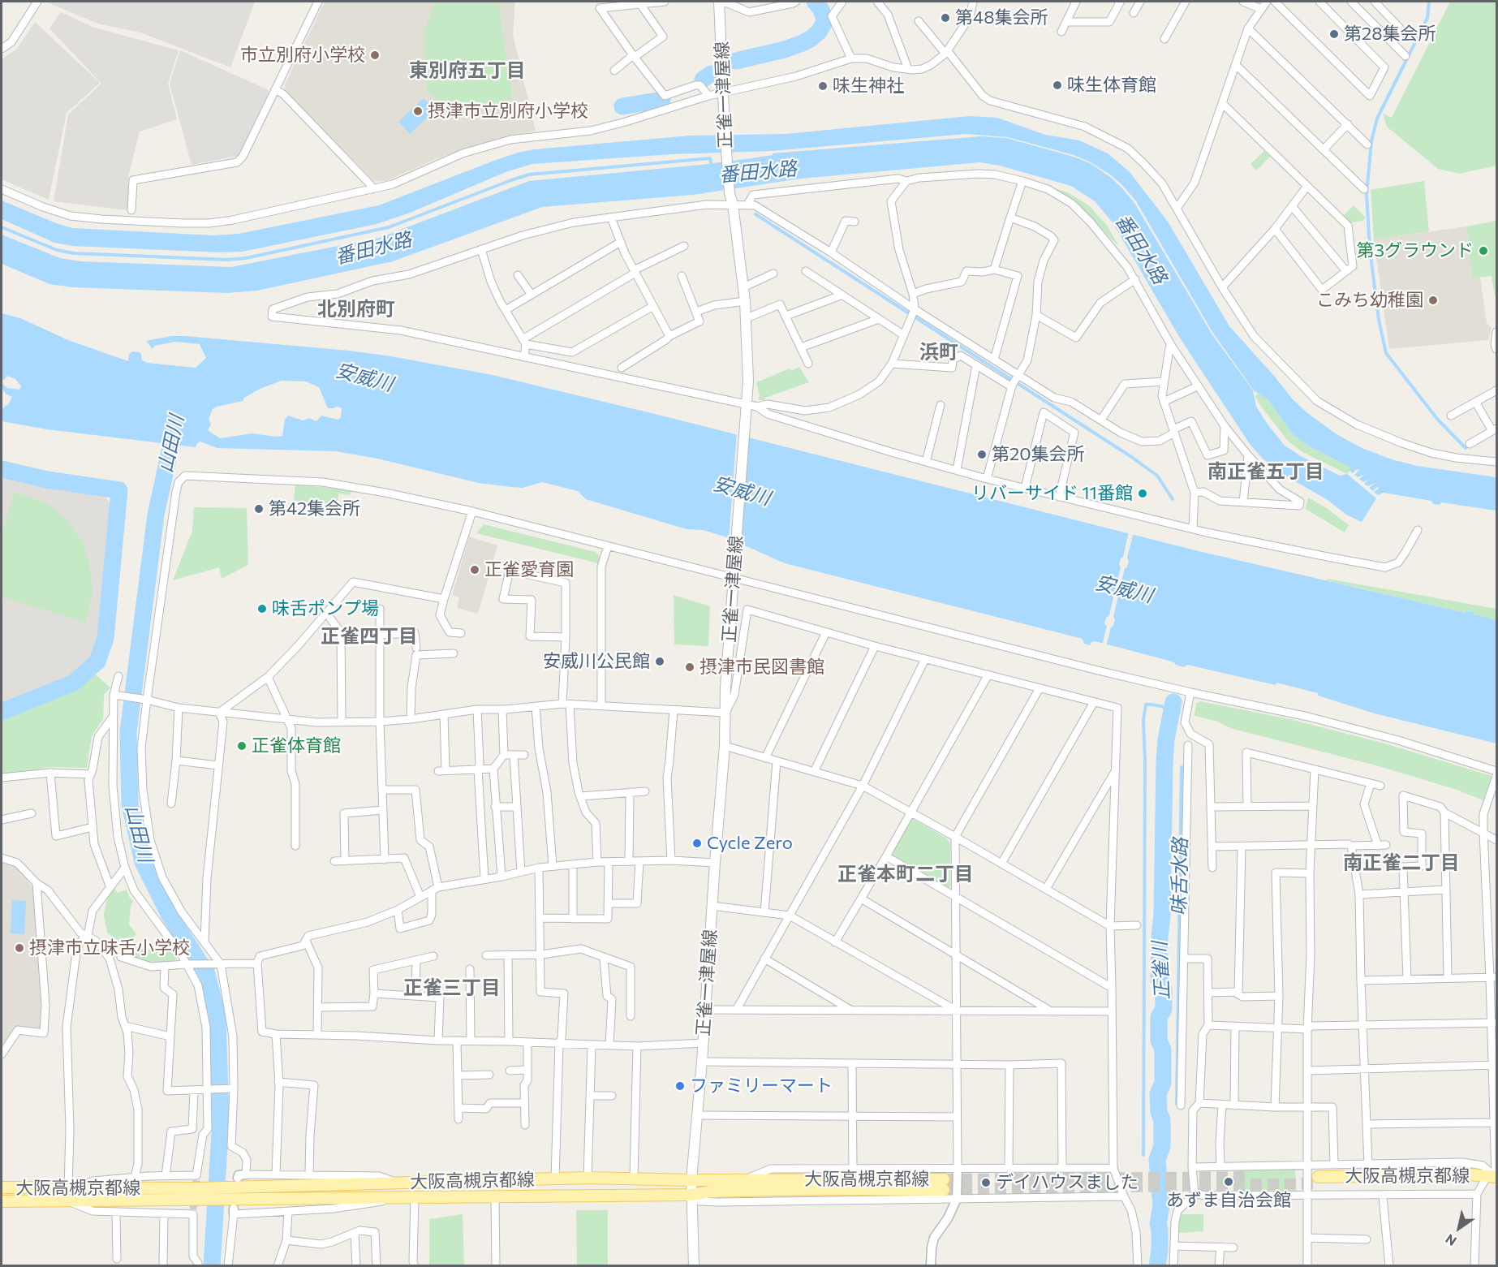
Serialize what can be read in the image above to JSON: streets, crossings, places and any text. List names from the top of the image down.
{
  "streets": {
    "main road": ["正雀一津屋線", "大阪高槻京都線"]
  },
  "crossings": [
    ["正雀一津屋線", "大阪高槻京都線"]
  ],
  "districts": [
    "東別府五丁目",
    "北別府町",
    "浜町",
    "南正雀五丁目",
    "正雀四丁目",
    "南正雀二丁目",
    "正雀本町二丁目",
    "正雀三丁目"
  ],
  "water": [
    "番田水路",
    "安威川",
    "山田川",
    "味舌水路",
    "正雀川"
  ],
  "places": [
    "第48集会所",
    "第28集会所",
    "市立別府小学校",
    "味生体育館",
    "味生神社",
    "摂津市立別府小学校",
    "第3グラウンド",
    "こみち幼稚園",
    "第20集会所",
    "リバーサイド 11番館",
    "第42集会所",
    "正雀愛育園",
    "味舌ポンプ場",
    "安威川公民館",
    "摂津市民図書館",
    "正雀体育館",
    "Cycle Zero",
    "摂津市立味舌小学校",
    "ファミリーマート",
    "あずま自治会館",
    "デイハウスました"
  ],
  "north": "bottom left"
}
